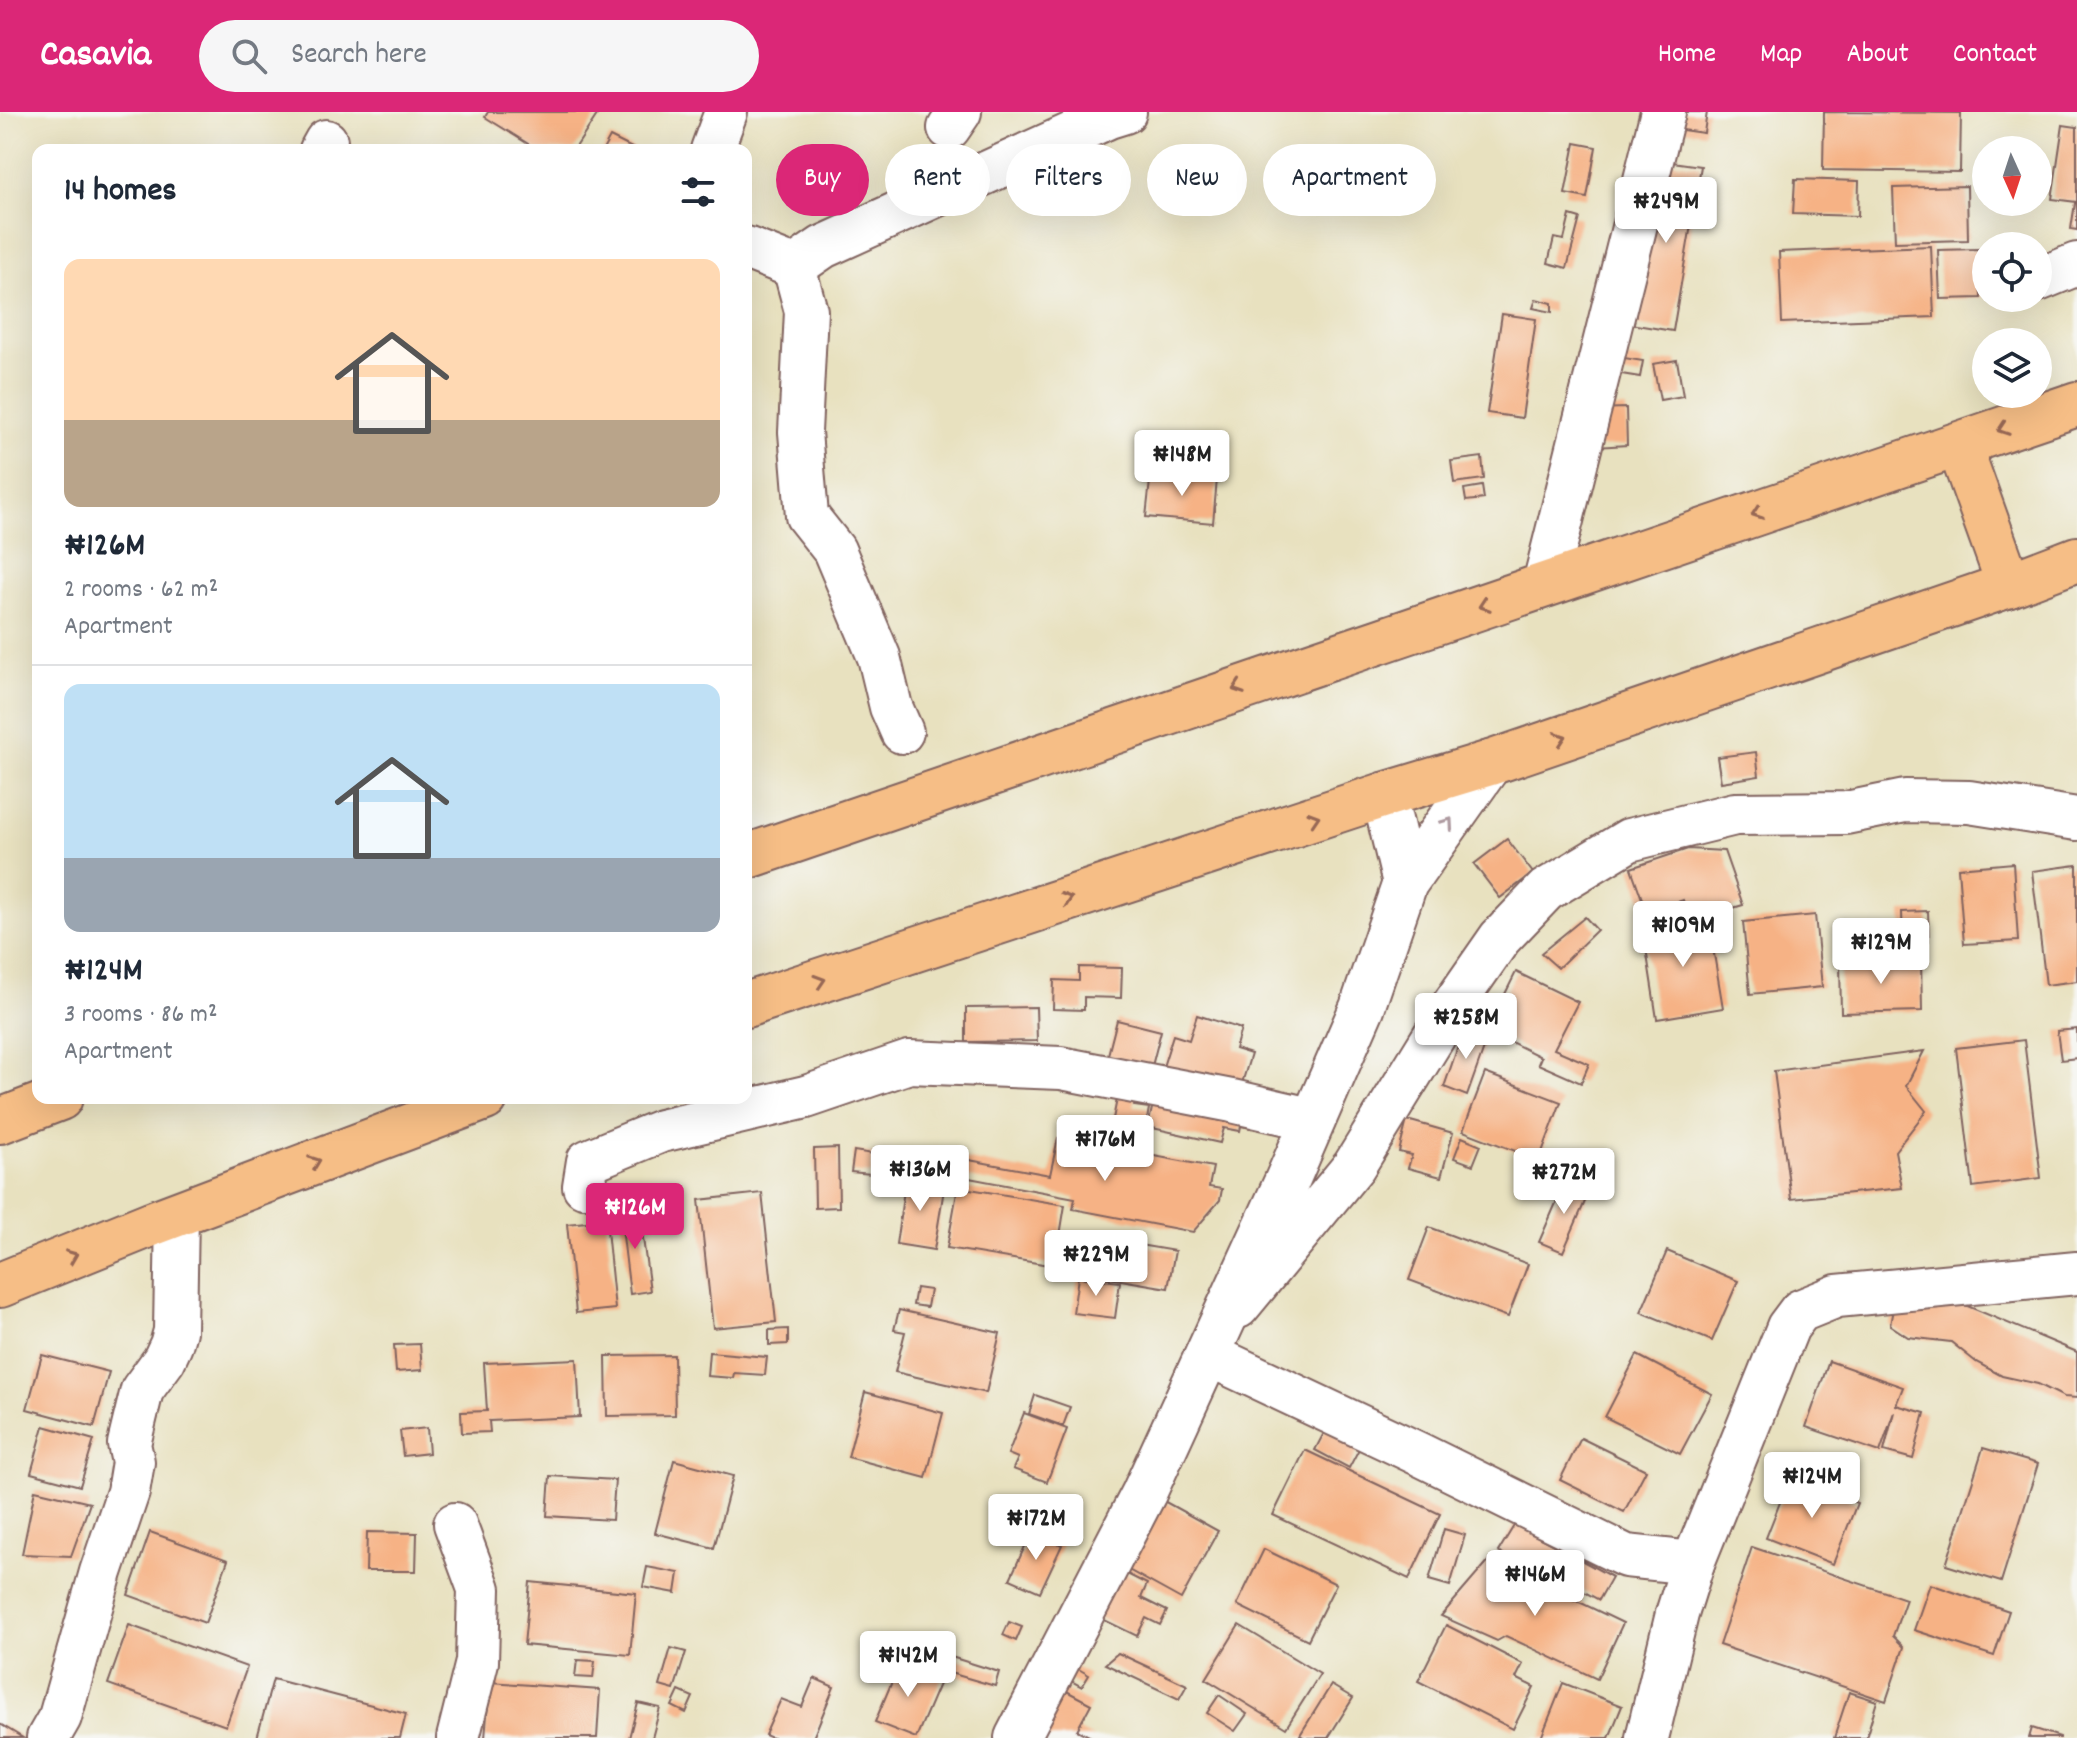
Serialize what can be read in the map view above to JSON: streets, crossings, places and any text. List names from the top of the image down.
{
  "north": "bottom",
  "page": {
    "header": "Casavia",
    "search": "Search here",
    "nav": [
      "Home",
      "Map",
      "About",
      "Contact"
    ],
    "chip": [
      "Buy",
      "Rent",
      "Filters",
      "New",
      "Apartment"
    ],
    "heading": "14 homes",
    "price": [
      "₦249M",
      "₦148M",
      "₦109M",
      "₦129M",
      "₦258M",
      "₦176M",
      "₦136M",
      "₦272M",
      "₦126M",
      "₦229M",
      "₦124M",
      "₦172M",
      "₦146M",
      "₦142M"
    ],
    "list": [
      {
        "name": "₦126M",
        "note": "2 rooms · 62 m² · Apartment"
      },
      {
        "name": "₦124M",
        "note": "3 rooms · 86 m² · Apartment"
      }
    ]
  }
}
